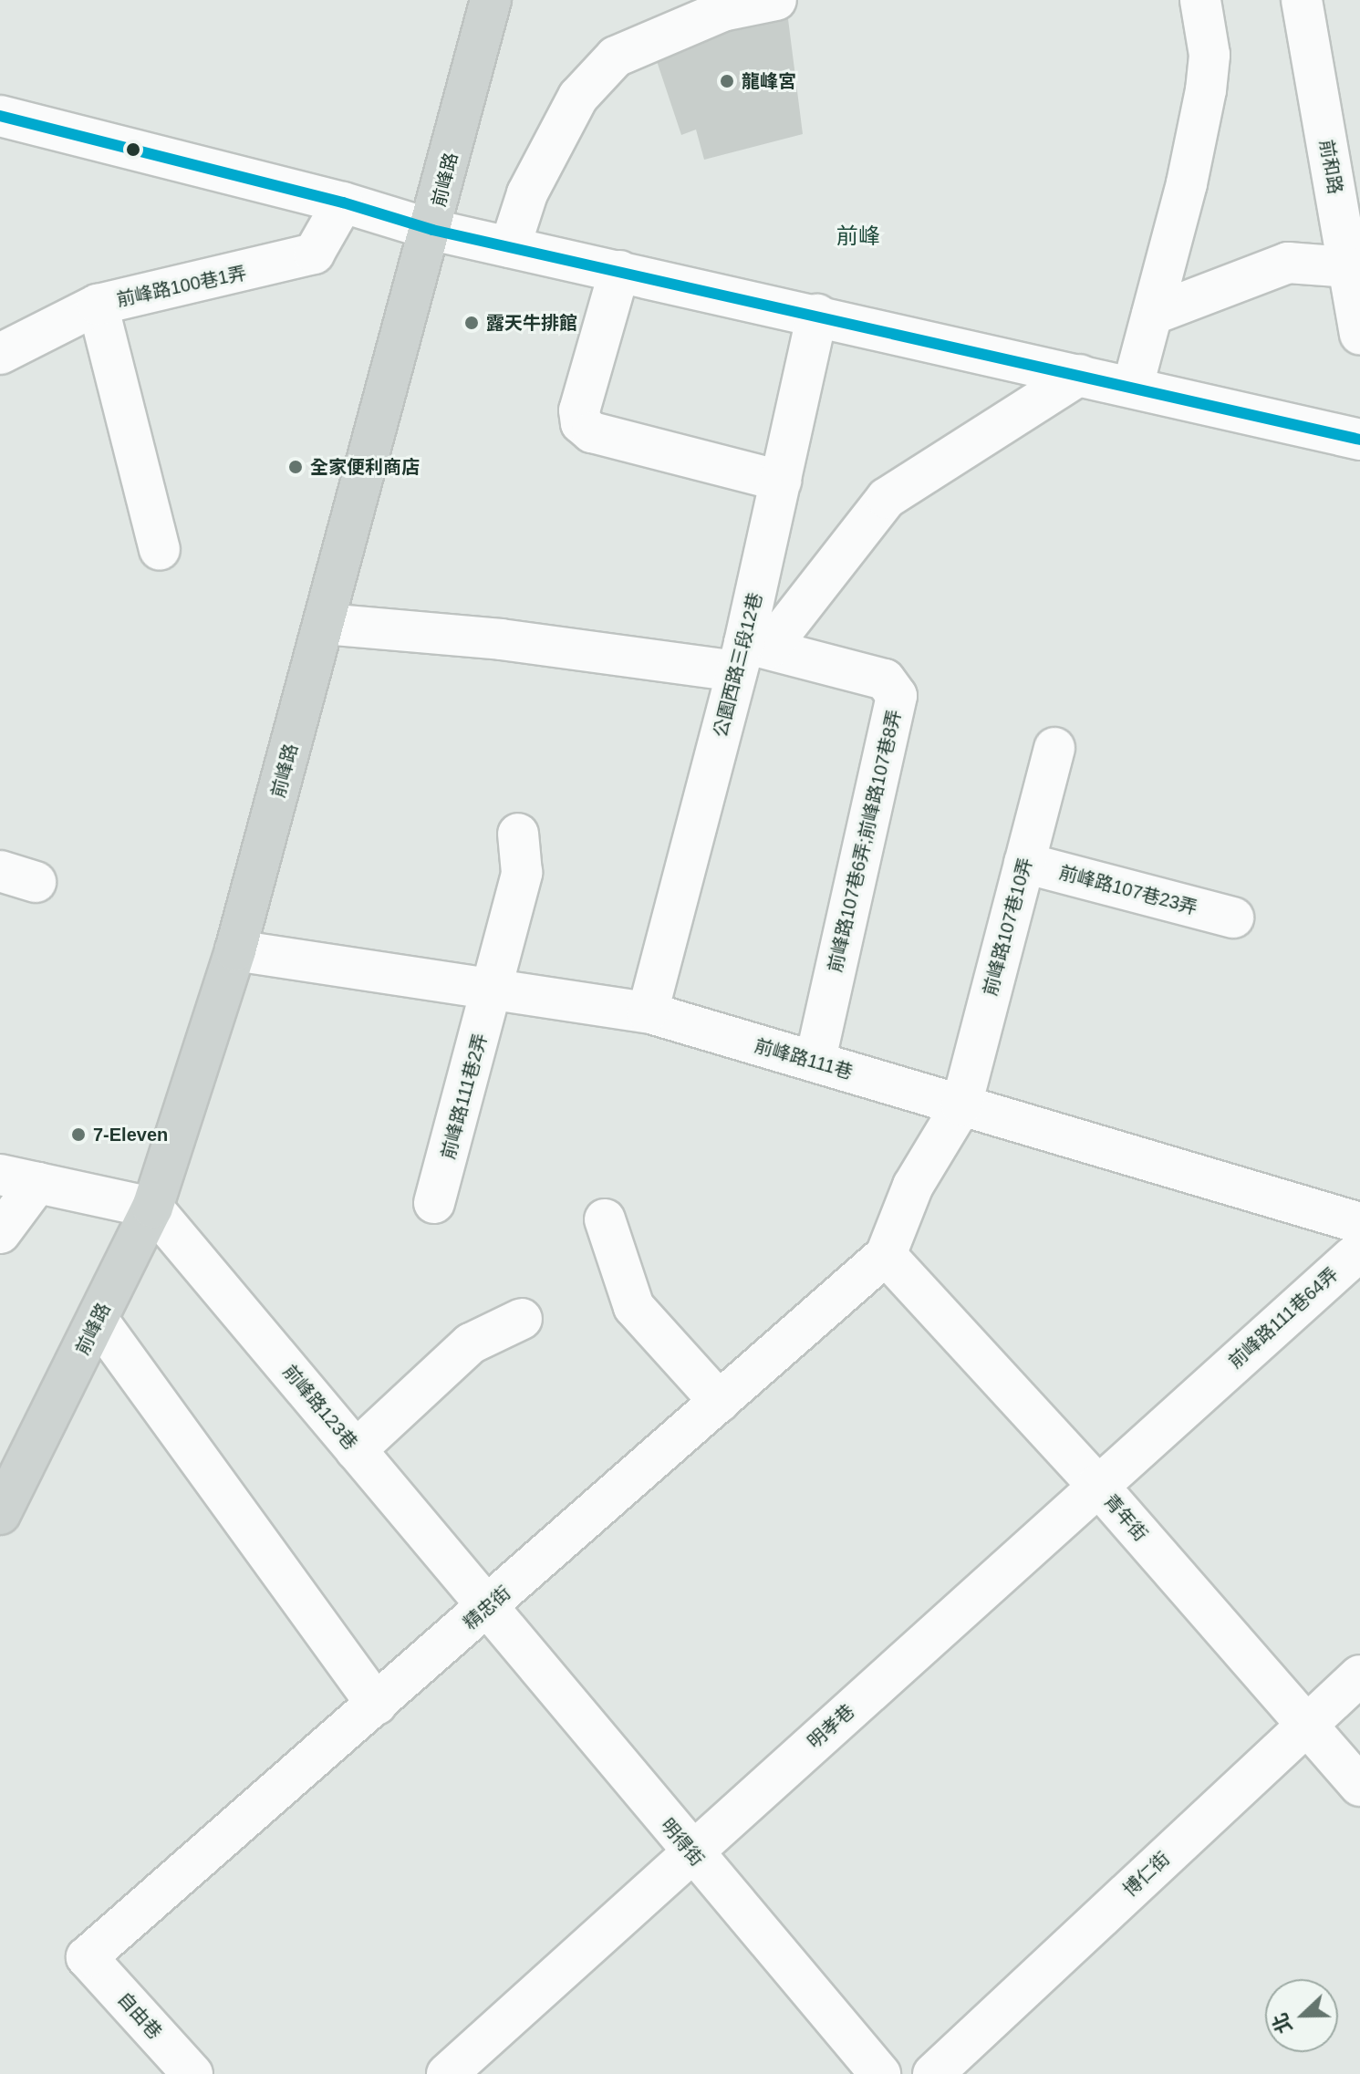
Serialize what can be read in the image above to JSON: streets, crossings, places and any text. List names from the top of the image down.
{
  "streets": {
    "main road": ["前峰路"],
    "street": [
      "前和路",
      "前峰路100巷1弄",
      "公園西路三段12巷",
      "前峰路107巷6弄;前峰路107巷8弄",
      "前峰路107巷23弄",
      "前峰路107巷10弄",
      "前峰路111巷",
      "前峰路111巷2弄",
      "前峰路111巷64弄",
      "前峰路123巷",
      "青年街",
      "精忠街",
      "明孝巷",
      "明得街",
      "博仁街",
      "自由巷"
    ]
  },
  "crossings": [
    ["前峰路", "前峰路107巷6弄;前峰路107巷8弄"],
    ["前峰路", "前峰路111巷"],
    ["前峰路", "前峰路123巷"],
    ["公園西路三段12巷", "前峰路107巷6弄;前峰路107巷8弄"],
    ["公園西路三段12巷", "前峰路111巷"],
    ["前峰路107巷6弄;前峰路107巷8弄", "前峰路111巷"],
    ["前峰路107巷23弄", "前峰路107巷10弄"],
    ["前峰路107巷10弄", "前峰路111巷"],
    ["前峰路107巷10弄", "青年街"],
    ["前峰路107巷10弄", "精忠街"],
    ["前峰路111巷", "前峰路111巷2弄"],
    ["前峰路111巷", "前峰路111巷64弄"],
    ["前峰路111巷64弄", "明孝巷"],
    ["前峰路123巷", "精忠街"],
    ["前峰路123巷", "明得街"],
    ["青年街", "精忠街"],
    ["青年街", "明孝巷"],
    ["青年街", "博仁街"],
    ["精忠街", "明得街"],
    ["精忠街", "自由巷"],
    ["明孝巷", "明得街"]
  ],
  "districts": ["前峰"],
  "places": [
    "龍峰宮",
    "露天牛排館",
    "全家便利商店",
    "7-Eleven"
  ],
  "north": "left"
}
